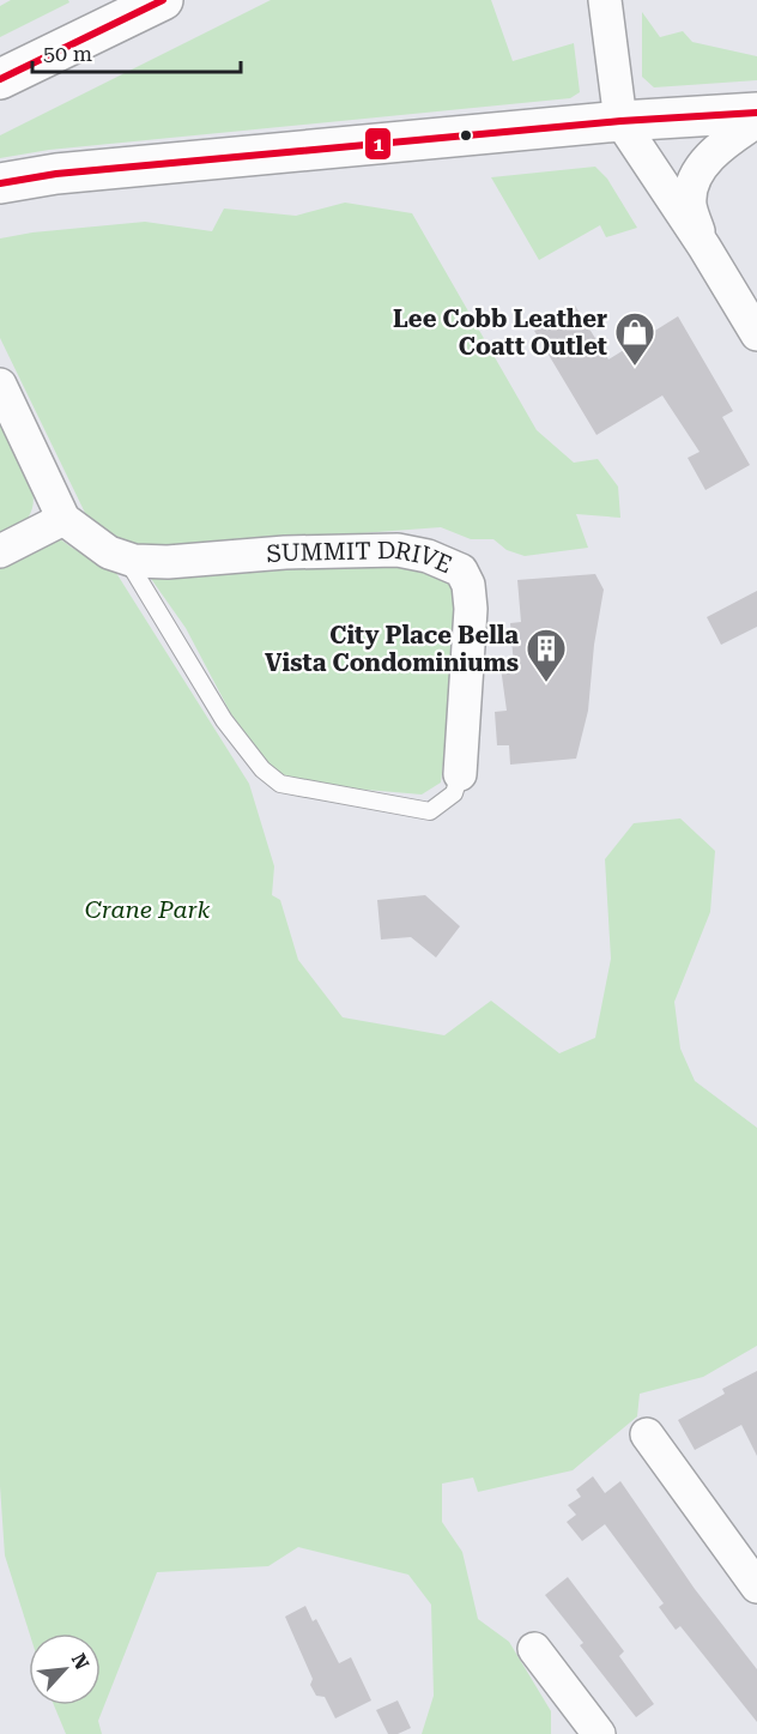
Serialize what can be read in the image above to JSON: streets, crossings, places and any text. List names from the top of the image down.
{
  "streets": {
    "street": ["SUMMIT DRIVE"]
  },
  "parks": ["Crane Park"],
  "places": {
    "shop": ["Lee Cobb Leather Coatt Outlet"],
    "building": ["City Place Bella Vista Condominiums"]
  },
  "lines": ["transit line 1"],
  "scale_bar": "50 m",
  "north": "top right"
}
